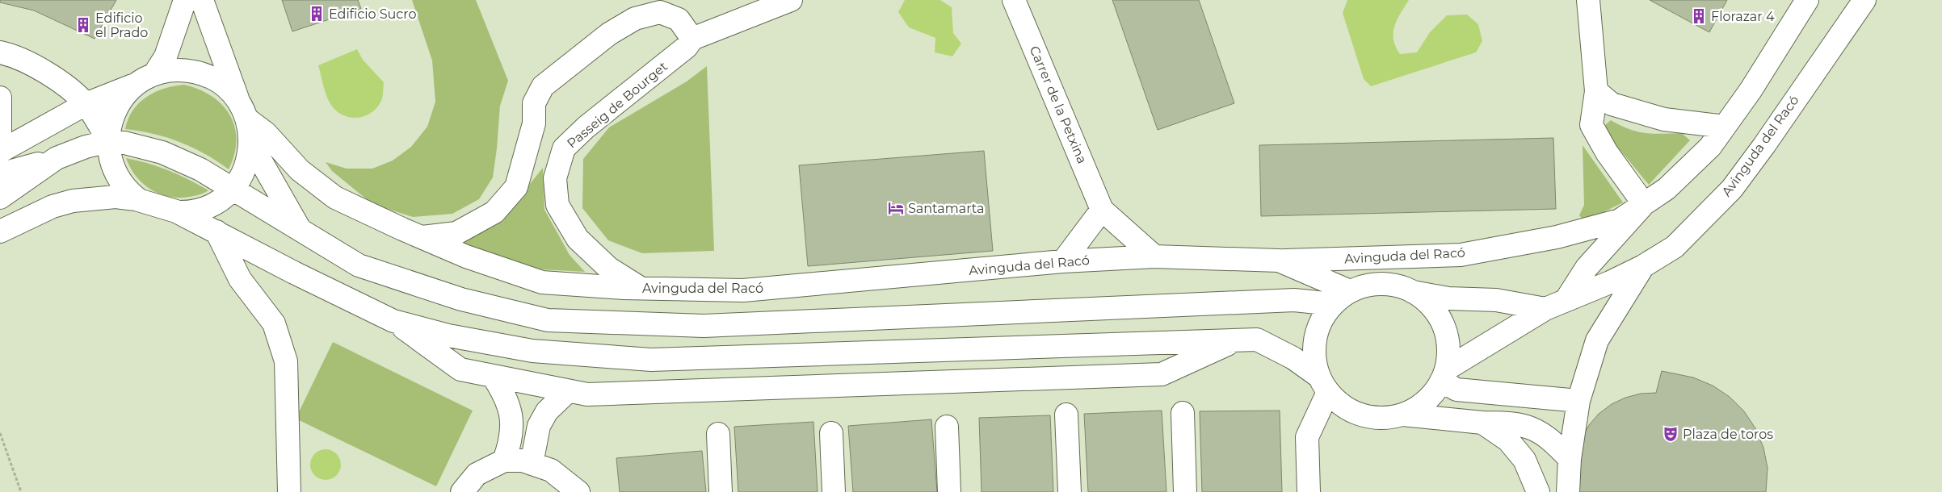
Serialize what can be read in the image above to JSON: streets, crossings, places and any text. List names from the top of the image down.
{
  "streets": {
    "street": ["Passeig de Bourget", "Carrer de la Petxina", "Avinguda del Racó"]
  },
  "crossings": [
    ["Passeig de Bourget", "Avinguda del Racó"],
    ["Carrer de la Petxina", "Avinguda del Racó"]
  ],
  "places": {
    "building": ["Edificio Sucro", "Florazar 4", "Edificio el Prado"],
    "hotel": ["Santamarta"],
    "theatre": ["Plaza de toros"]
  }
}
